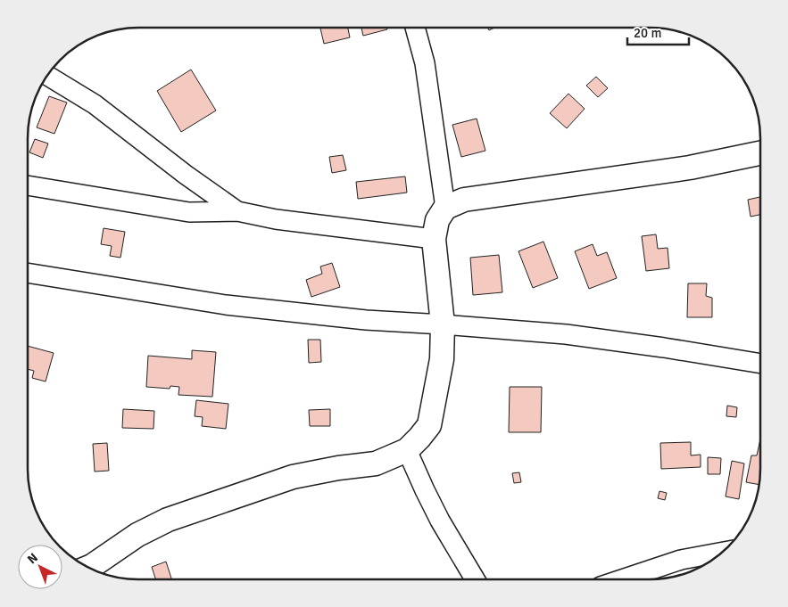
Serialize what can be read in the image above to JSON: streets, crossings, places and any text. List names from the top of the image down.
{
  "scale_bar": "20 m",
  "north": "top left"
}
